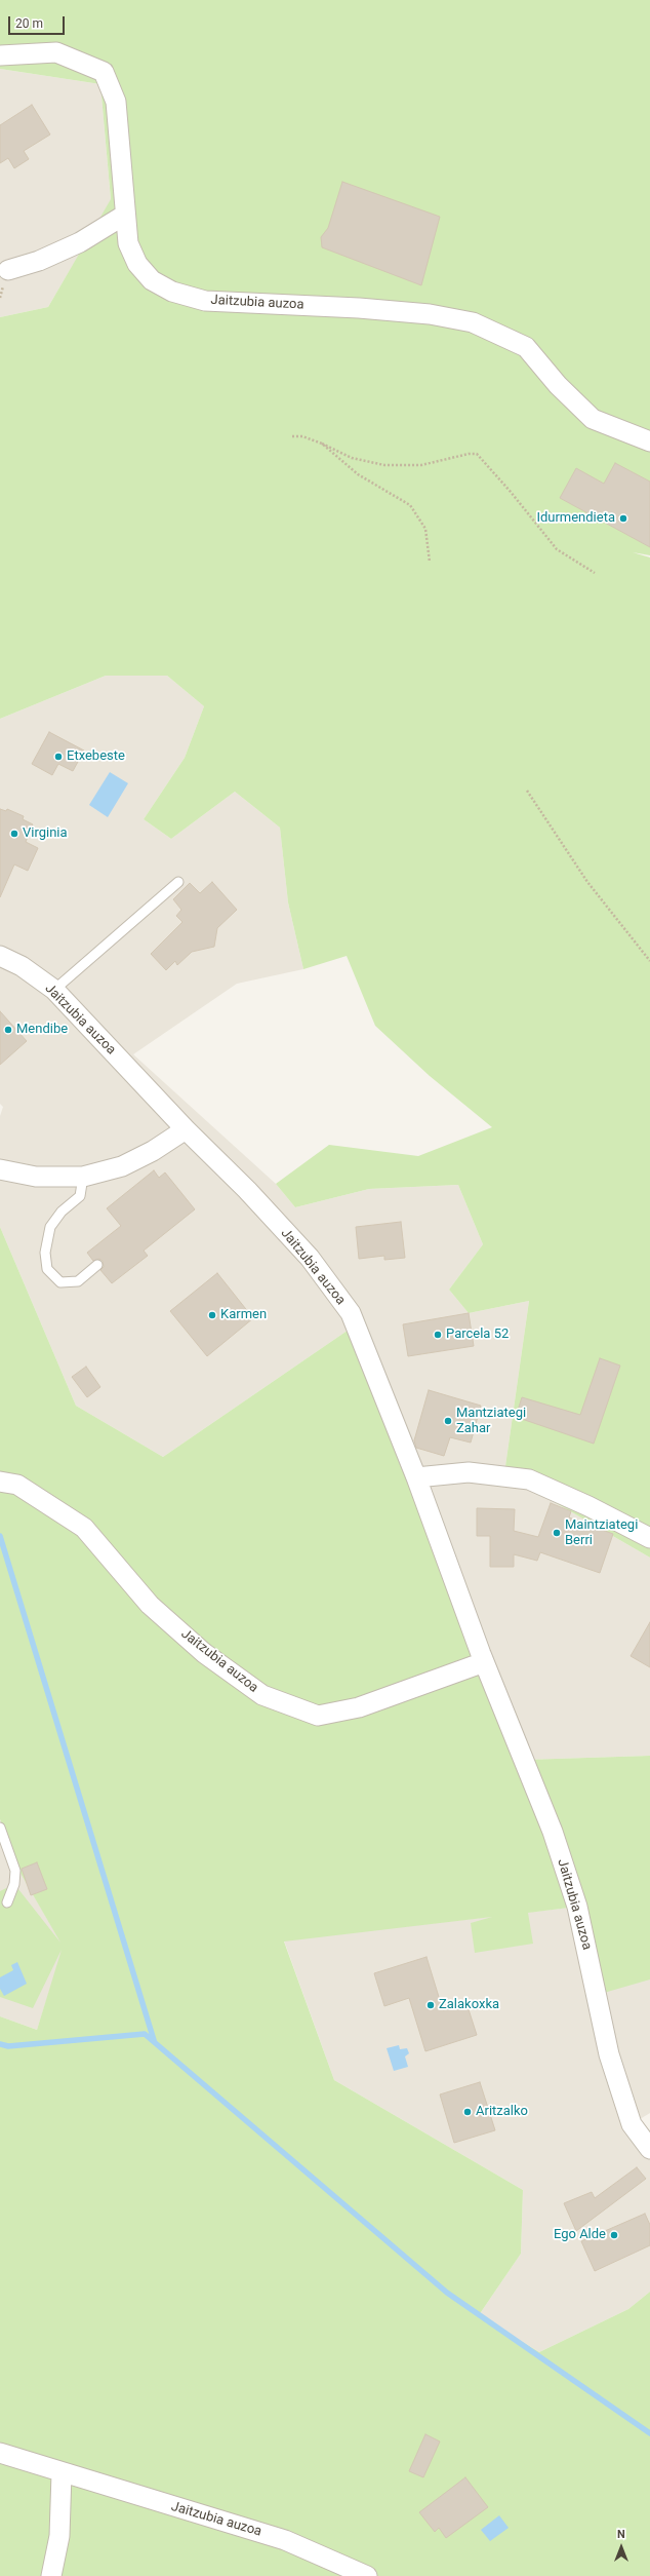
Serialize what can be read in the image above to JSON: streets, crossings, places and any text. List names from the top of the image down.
{
  "streets": {
    "street": ["Jaitzubia auzoa"]
  },
  "places": [
    "Idurmendieta",
    "Etxebeste",
    "Virginia",
    "Mendibe",
    "Karmen",
    "Parcela 52",
    "Mantziategi Zahar",
    "Maintziategi Berri",
    "Zalakoxka",
    "Aritzalko",
    "Ego Alde"
  ],
  "scale_bar": "20 m",
  "north": "top"
}
